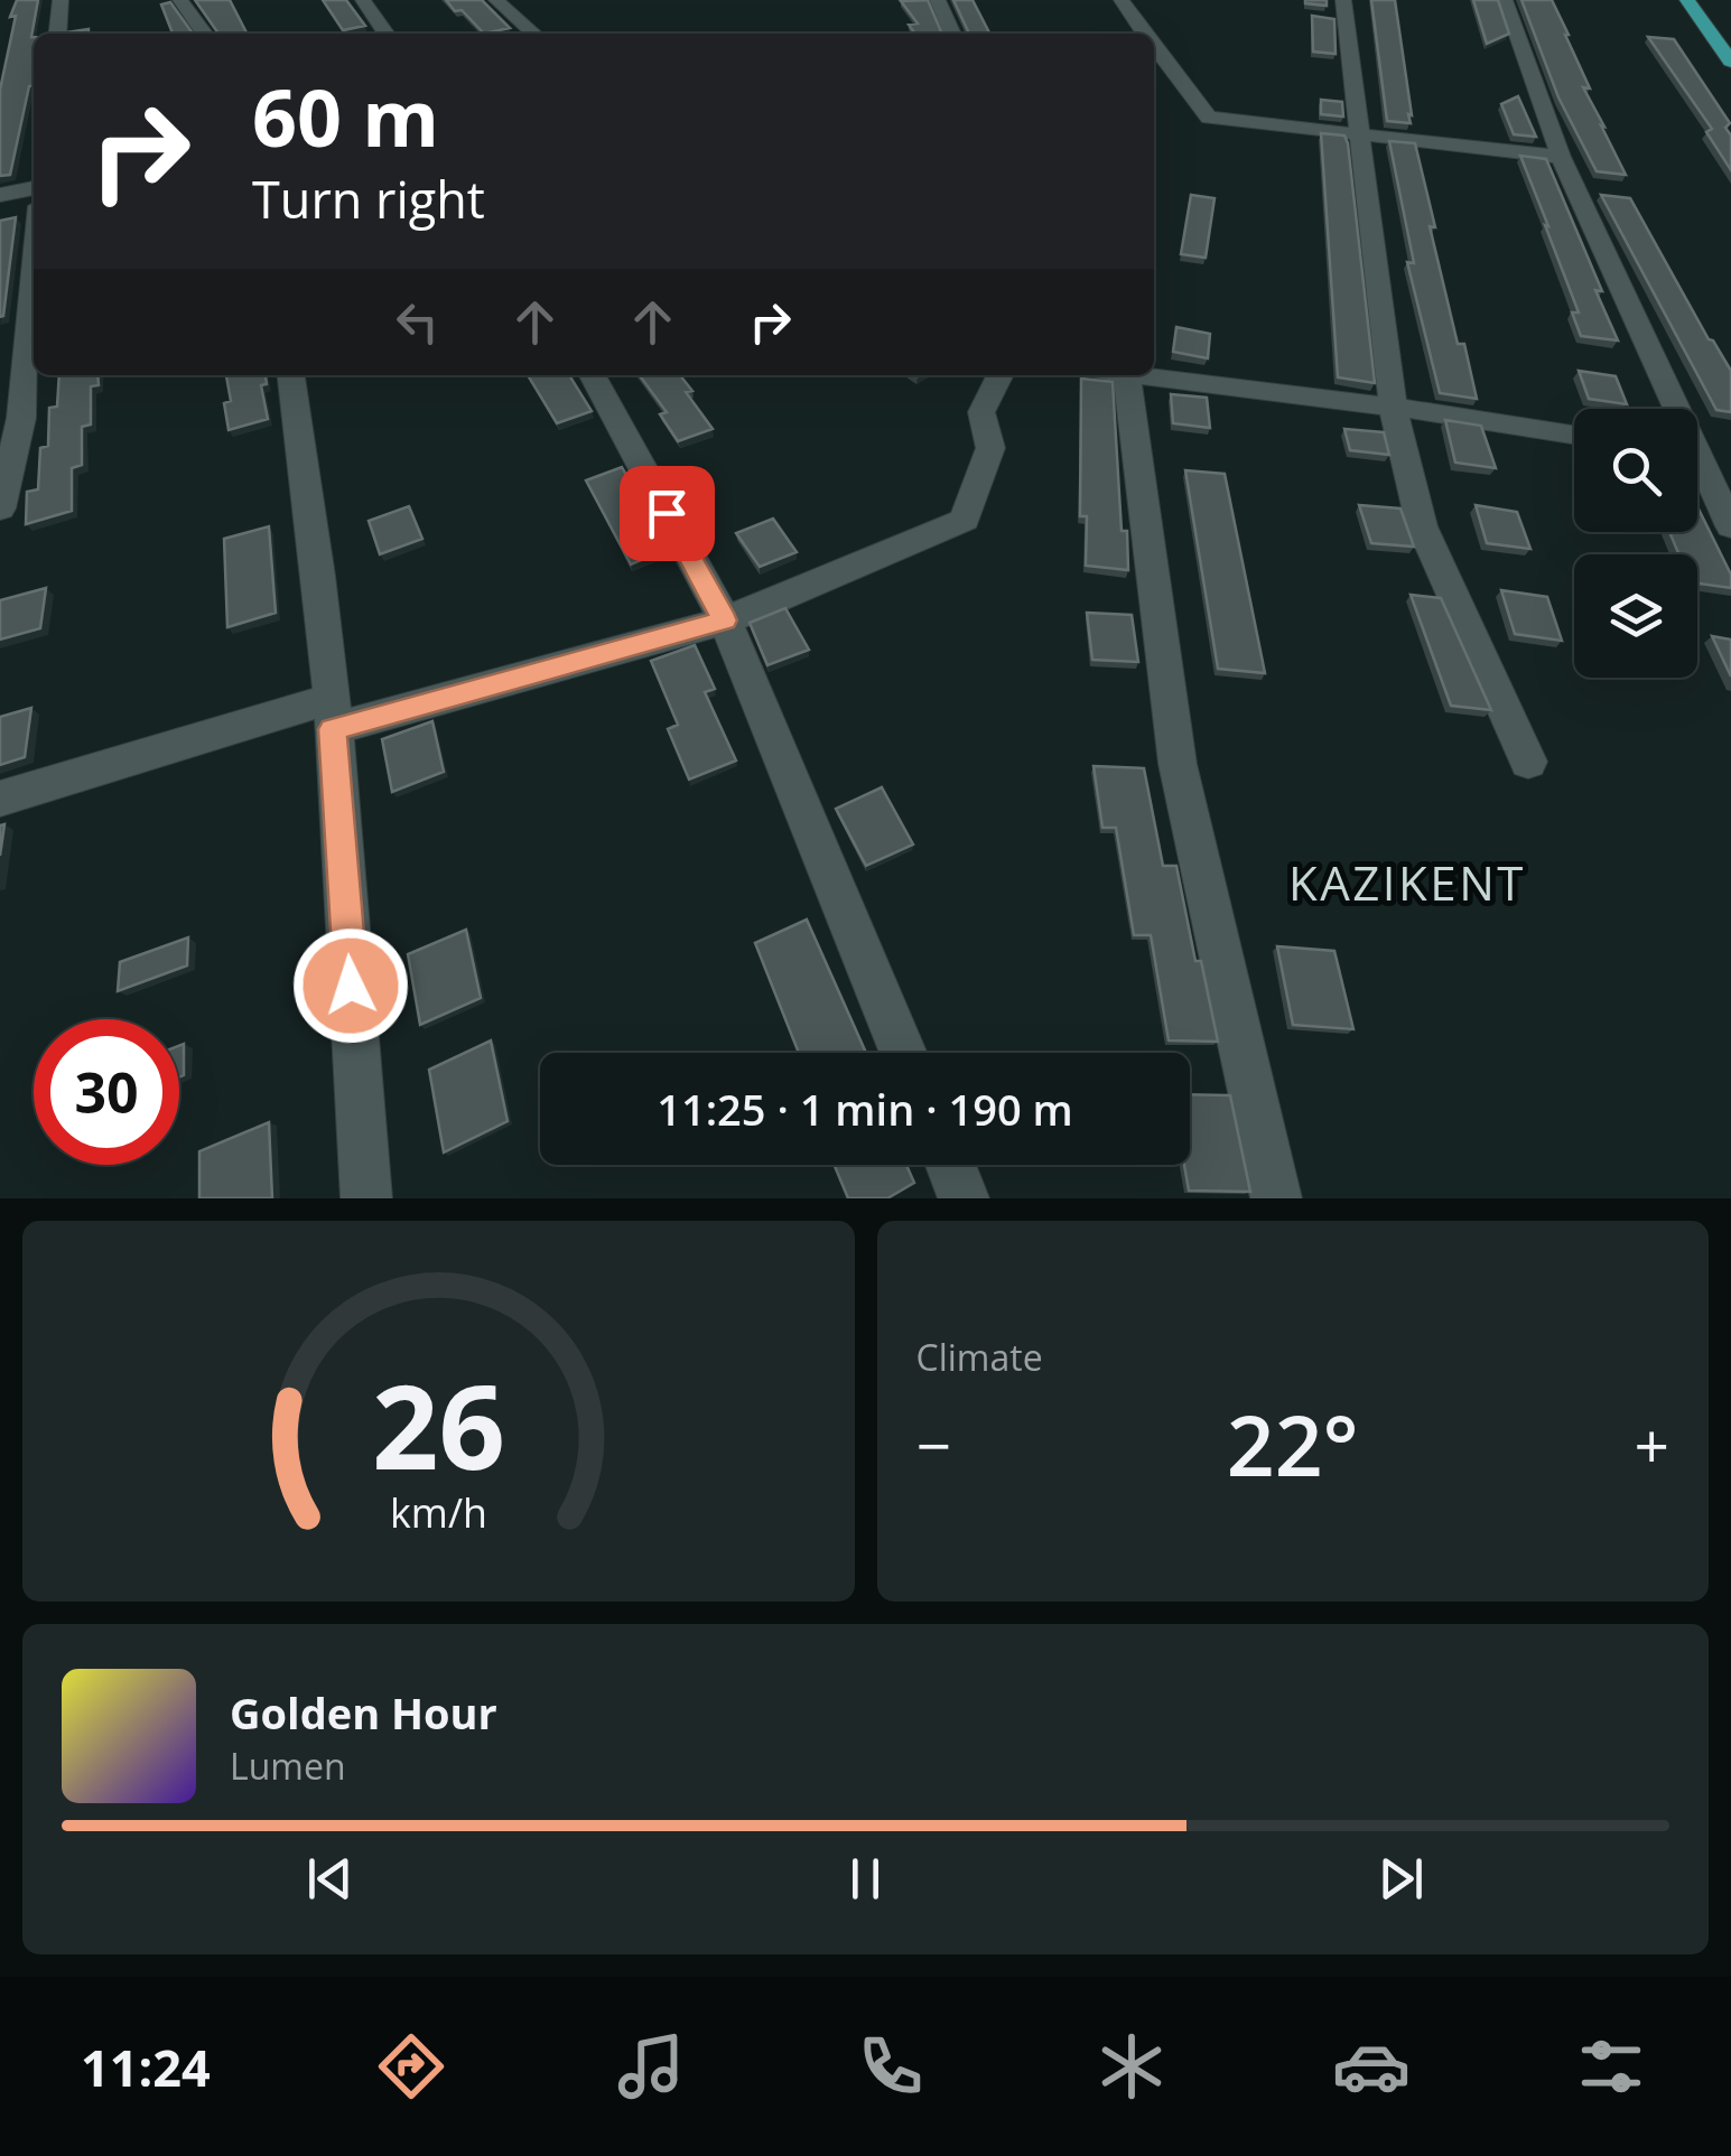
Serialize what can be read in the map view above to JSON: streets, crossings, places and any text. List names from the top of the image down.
{
  "districts": ["KAZIKENT"],
  "page": {
    "turn": ["60 m", "Turn right"],
    "limit": "30",
    "trip": "11:25 · 1 min · 190 m",
    "tile": "Climate",
    "heat": ["−", "22°", "+"],
    "song": ["Golden Hour", "Lumen"],
    "tabs": "11:24",
    "gauge": ["26", "km/h"]
  }
}
